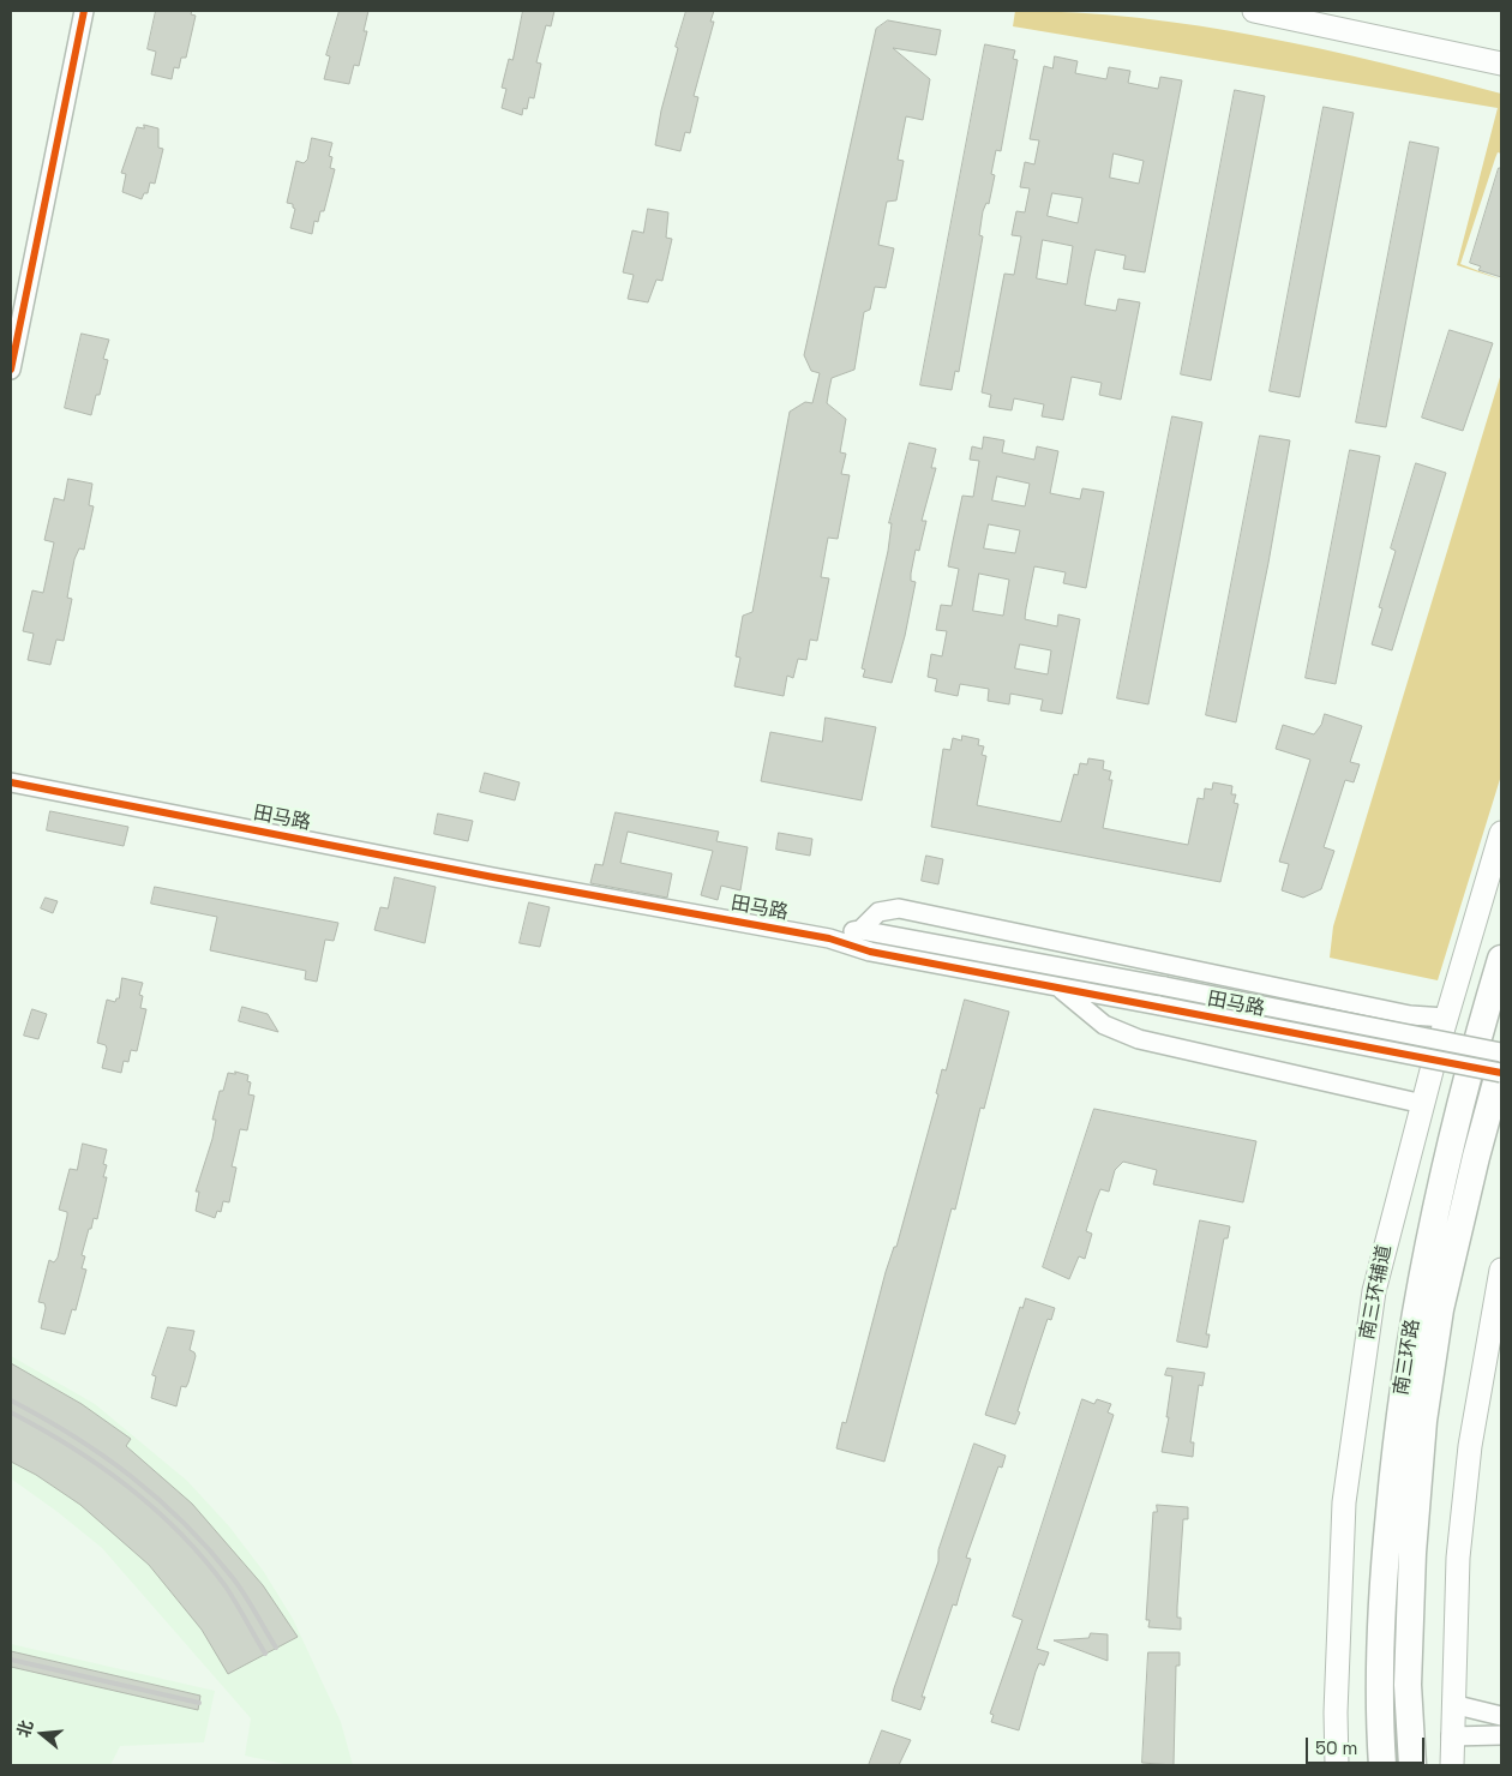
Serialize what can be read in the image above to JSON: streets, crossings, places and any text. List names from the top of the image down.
{
  "streets": {
    "highway": ["南三环路"],
    "main road": ["南三环辅道"],
    "street": ["田马路"]
  },
  "scale_bar": "50 m",
  "north": "left"
}
